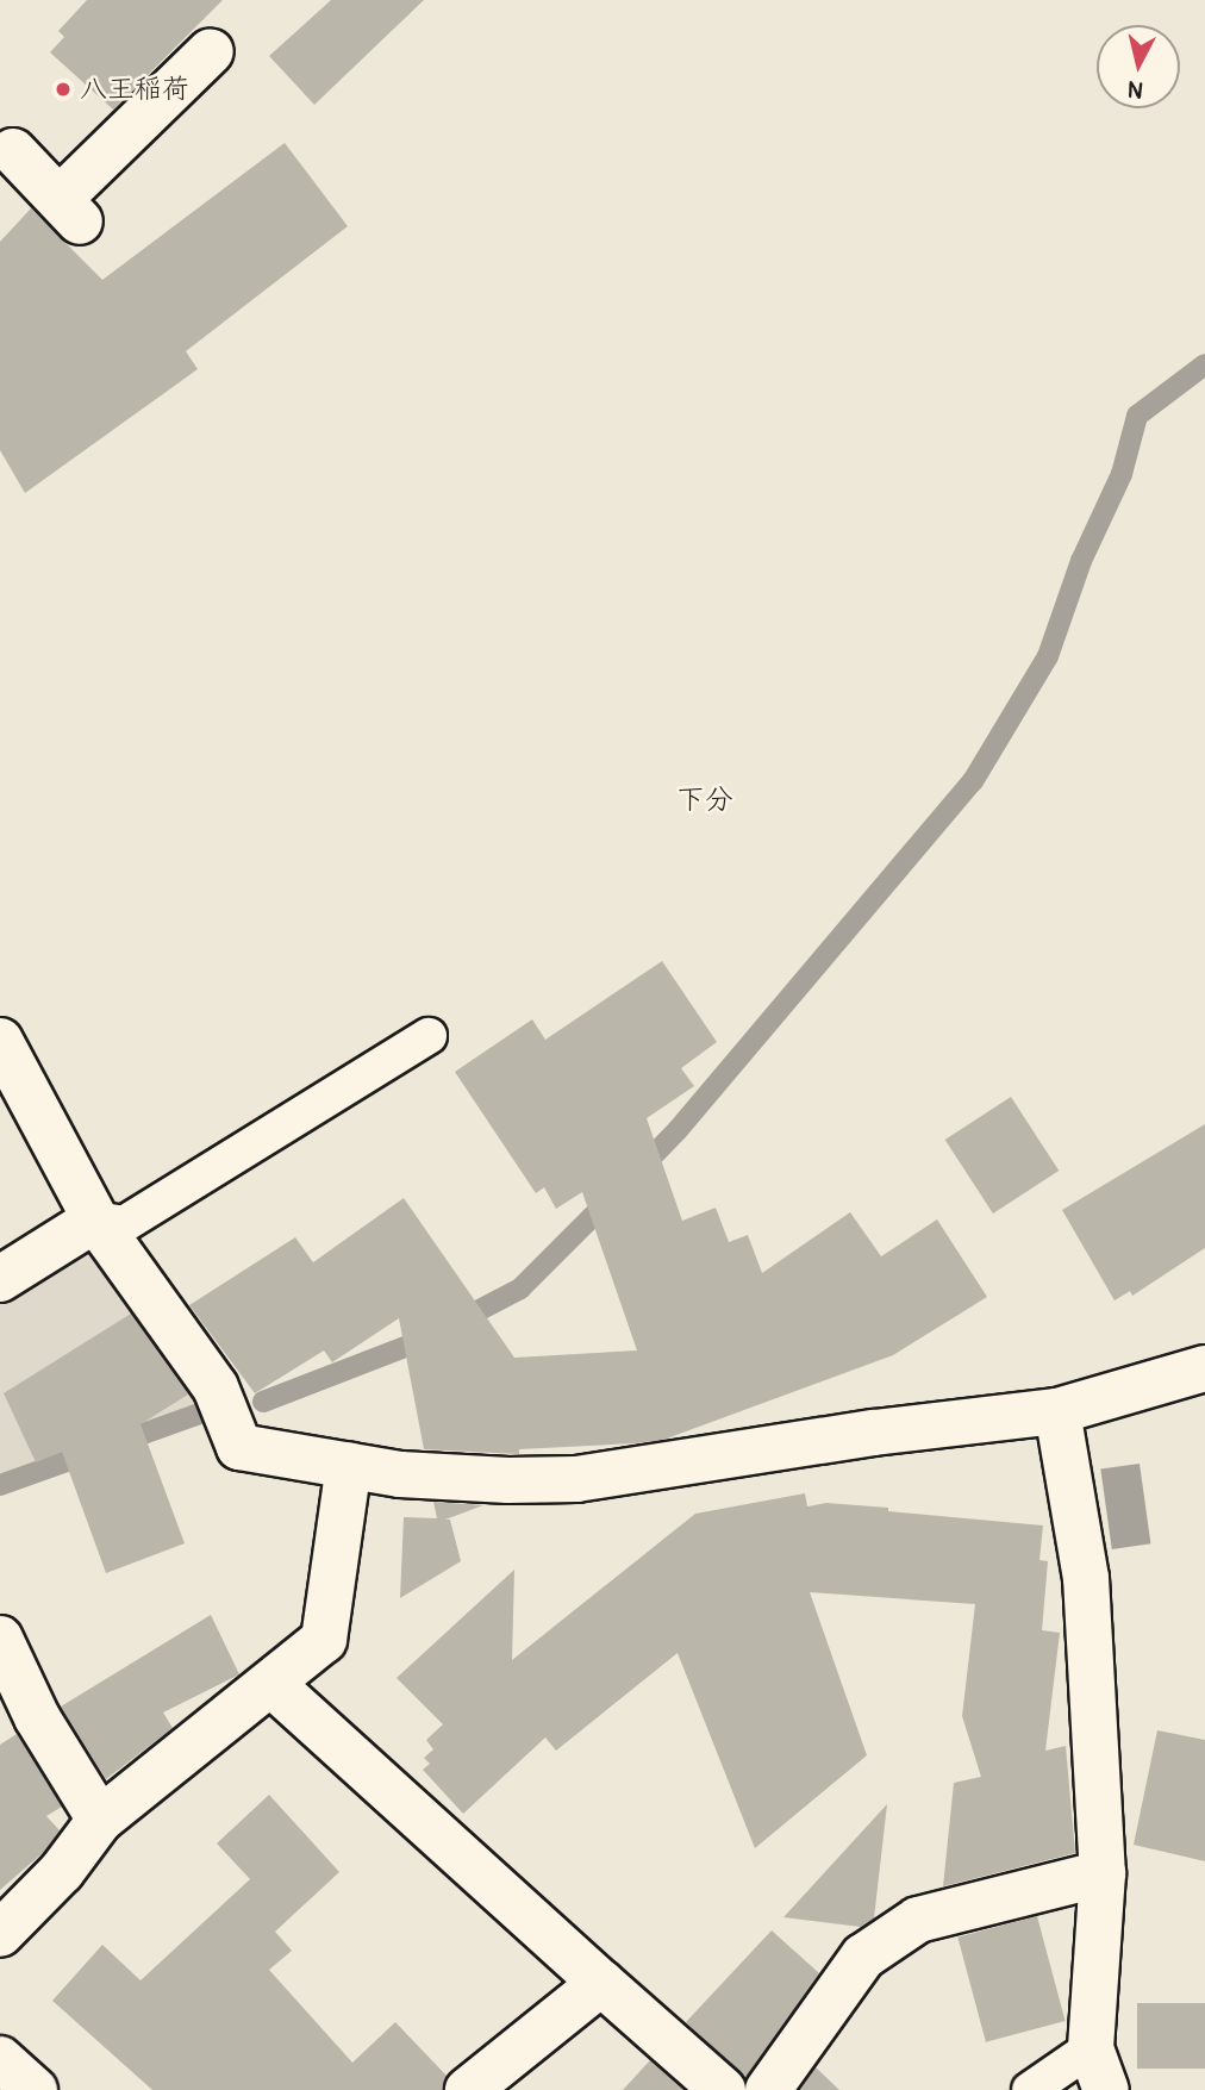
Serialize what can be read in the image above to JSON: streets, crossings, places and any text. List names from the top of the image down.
{
  "districts": ["下分"],
  "places": ["八王稲荷"],
  "north": "bottom"
}
